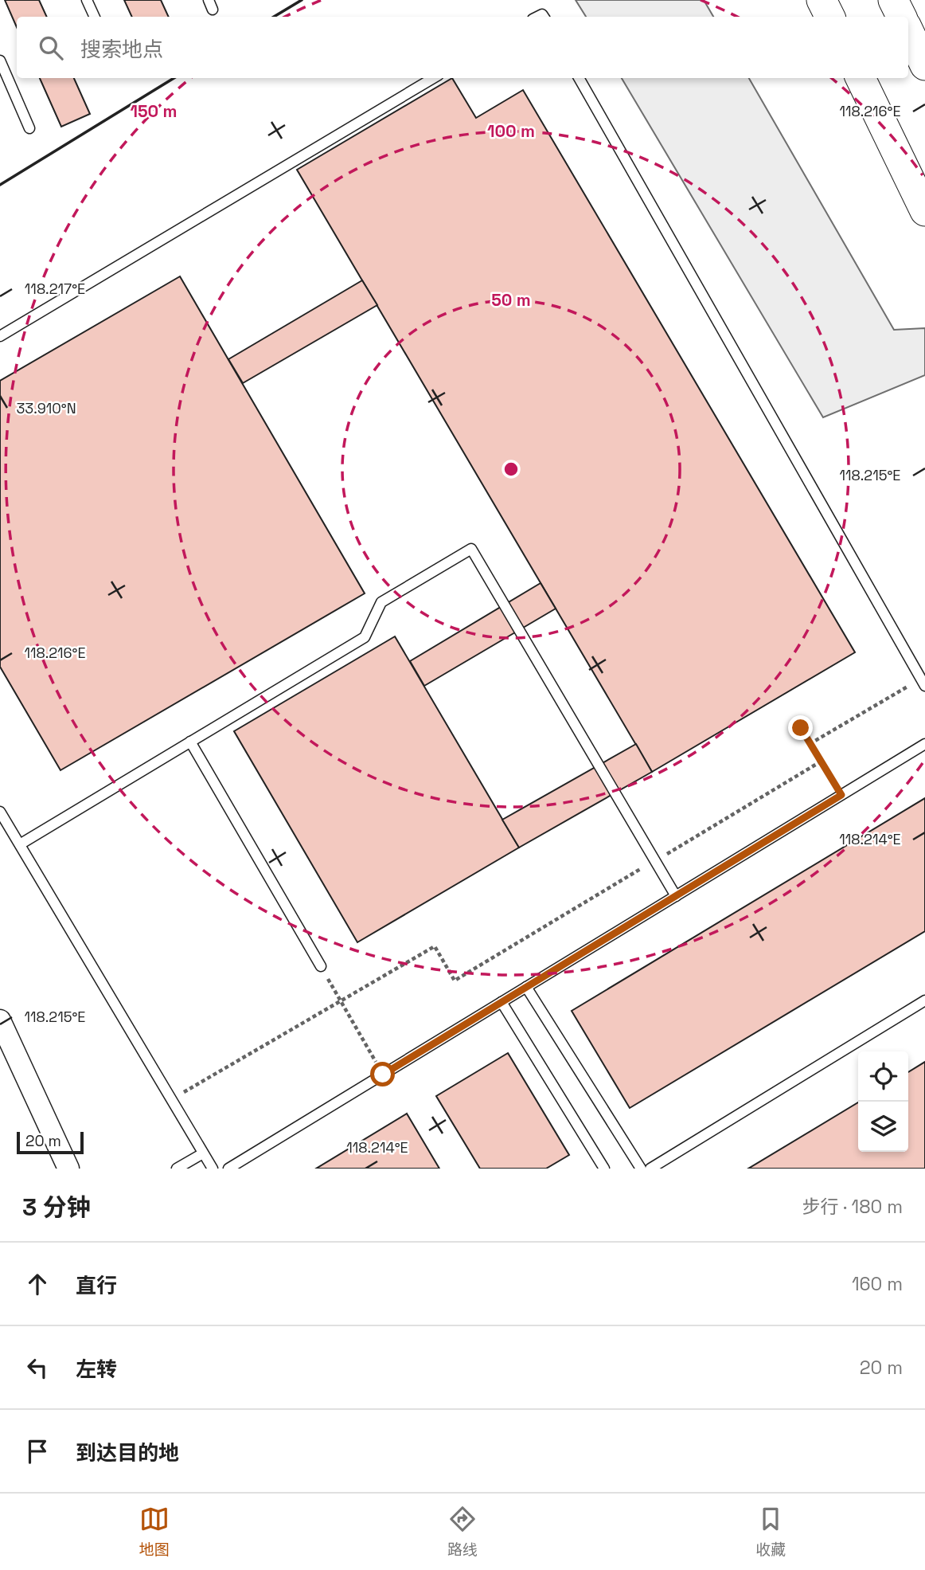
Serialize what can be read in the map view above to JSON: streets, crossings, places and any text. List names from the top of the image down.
{
  "scale_bar": "20 m",
  "page": {
    "search": "搜索地点",
    "scale": "20 m",
    "heading": ["3 分钟", "步行 · 180 m"],
    "list": [
      ["直行", "160 m"],
      ["左转", "20 m"],
      "到达目的地"
    ],
    "nav": ["地图", "路线", "收藏"]
  },
  "coordinates": [
    "118.216°E",
    "118.217°E",
    "33.910°N",
    "118.215°E",
    "118.214°E"
  ],
  "rings": ["150 m", "100 m", "50 m"]
}
